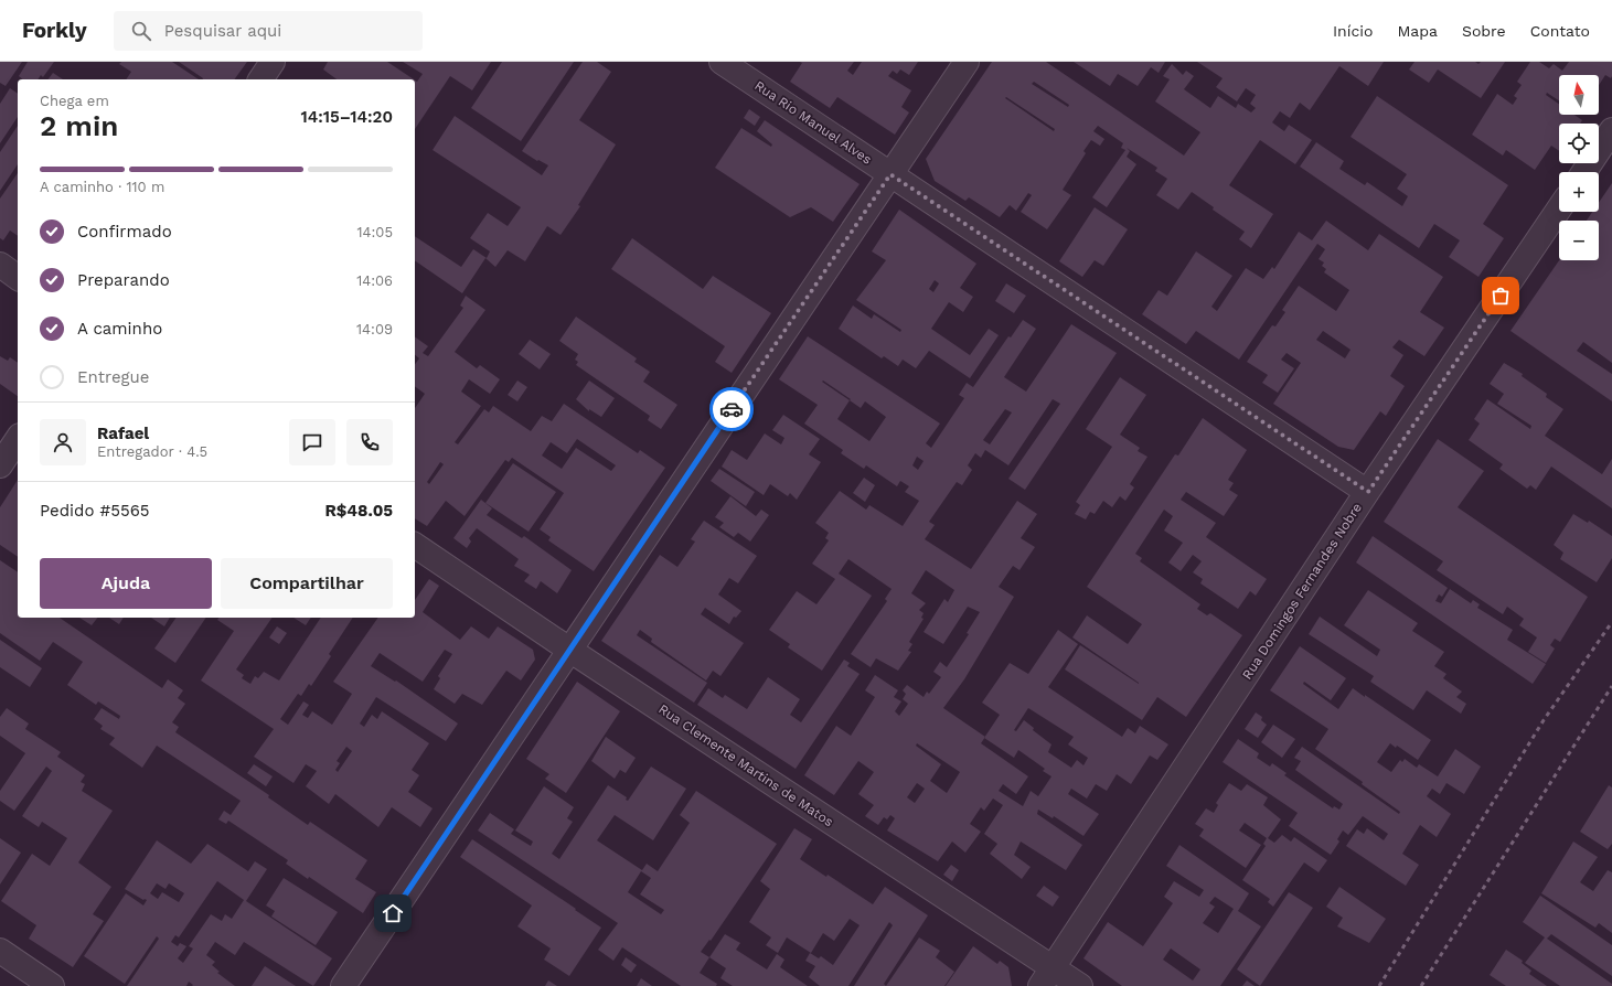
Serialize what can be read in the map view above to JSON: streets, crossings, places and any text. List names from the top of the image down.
{
  "streets": {
    "street": ["Rua Rio Manuel Alves", "Rua Domingos Fernandes Nobre", "Rua Clemente Martins de Matos"]
  },
  "crossings": [
    ["Rua Rio Manuel Alves", "Rua Domingos Fernandes Nobre"],
    ["Rua Domingos Fernandes Nobre", "Rua Clemente Martins de Matos"]
  ],
  "north": "top",
  "page": {
    "header": "Forkly",
    "search": "Pesquisar aqui",
    "nav": [
      "Início",
      "Mapa",
      "Sobre",
      "Contato"
    ],
    "map_buttons": ["+", "−"],
    "heading": ["2 min", "Chega em", "14:15–14:20"],
    "panel": [
      "Rafael",
      "Entregador · 4.5",
      "Pedido #5565",
      "R$48.05"
    ],
    "bar": "A caminho · 110 m",
    "list": [
      ["Confirmado", "14:05"],
      ["Preparando", "14:06"],
      ["A caminho", "14:09"],
      "Entregue"
    ],
    "buttons": ["Ajuda", "Compartilhar"]
  }
}
